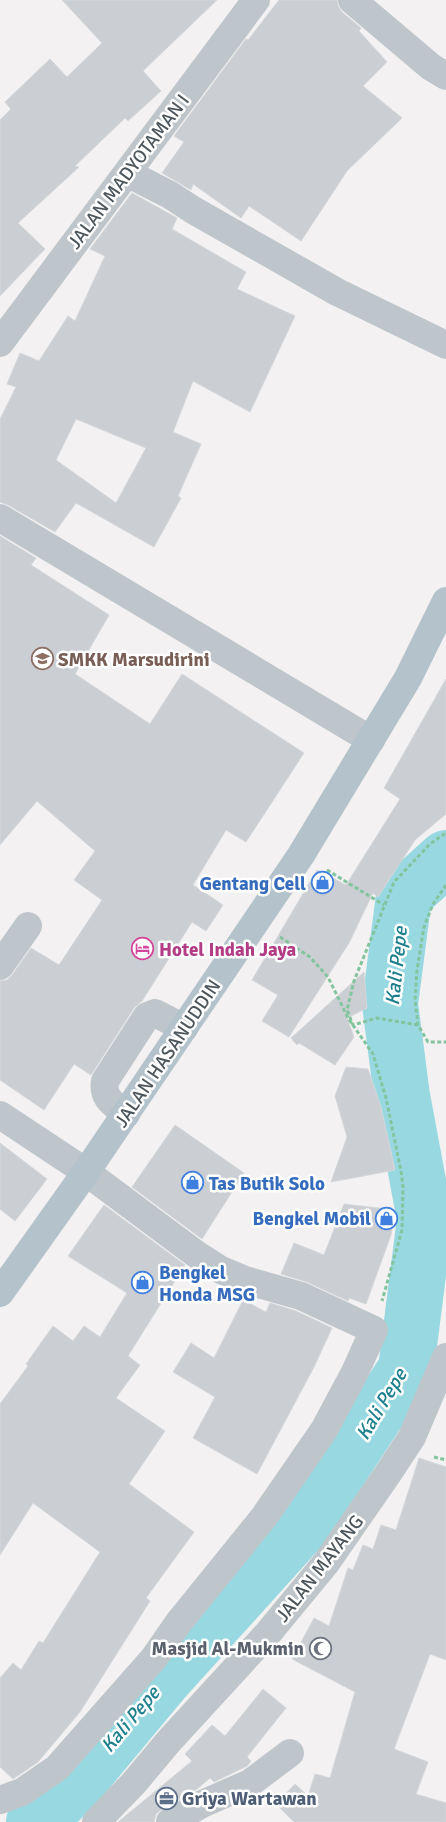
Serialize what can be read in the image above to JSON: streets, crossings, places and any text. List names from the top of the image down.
{
  "streets": {
    "main road": ["JALAN HASANUDDIN"],
    "street": ["JALAN MADYOTAMAN I", "JALAN MAYANG"]
  },
  "water": ["Kali Pepe"],
  "places": {
    "school or university": ["SMKK Marsudirini"],
    "shop": [
      "Gentang Cell",
      "Tas Butik Solo",
      "Bengkel Mobil",
      "Bengkel Honda MSG"
    ],
    "hotel": ["Hotel Indah Jaya"],
    "mosque": ["Masjid Al-Mukmin"],
    "office": ["Griya Wartawan"]
  }
}
